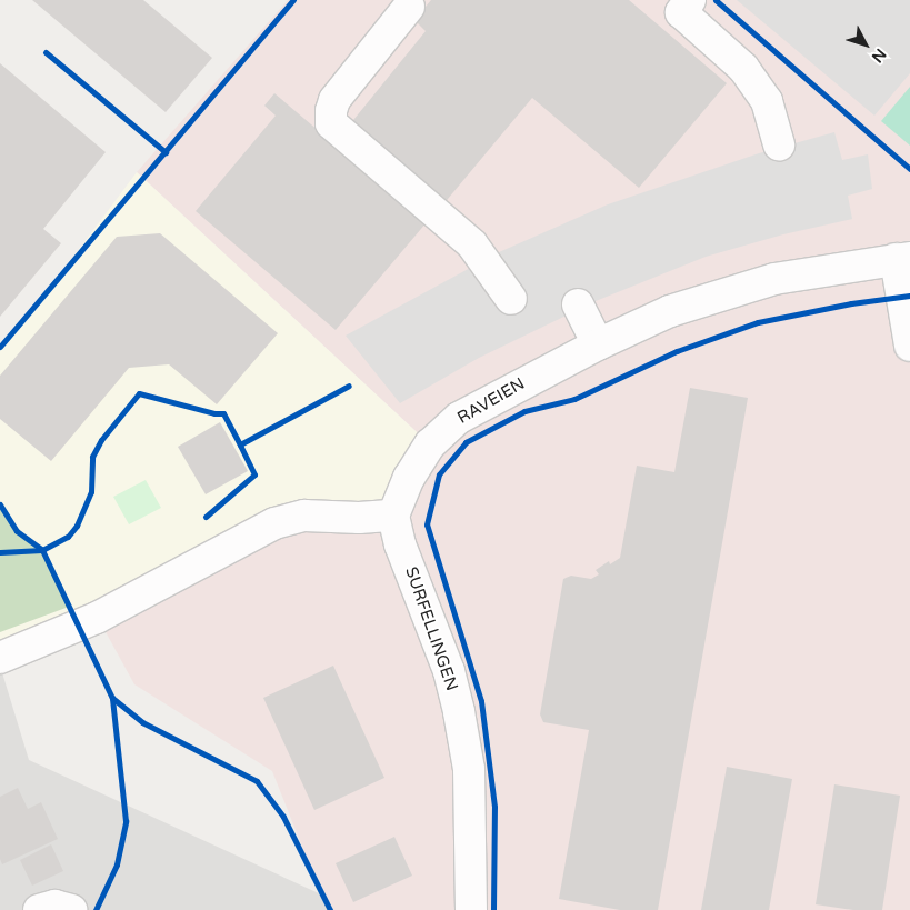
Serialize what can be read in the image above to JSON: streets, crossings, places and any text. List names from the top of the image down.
{
  "streets": {
    "street": ["RAVEIEN", "SURFELLINGEN"]
  },
  "crossings": [
    ["RAVEIEN", "SURFELLINGEN"]
  ],
  "north": "bottom right"
}
